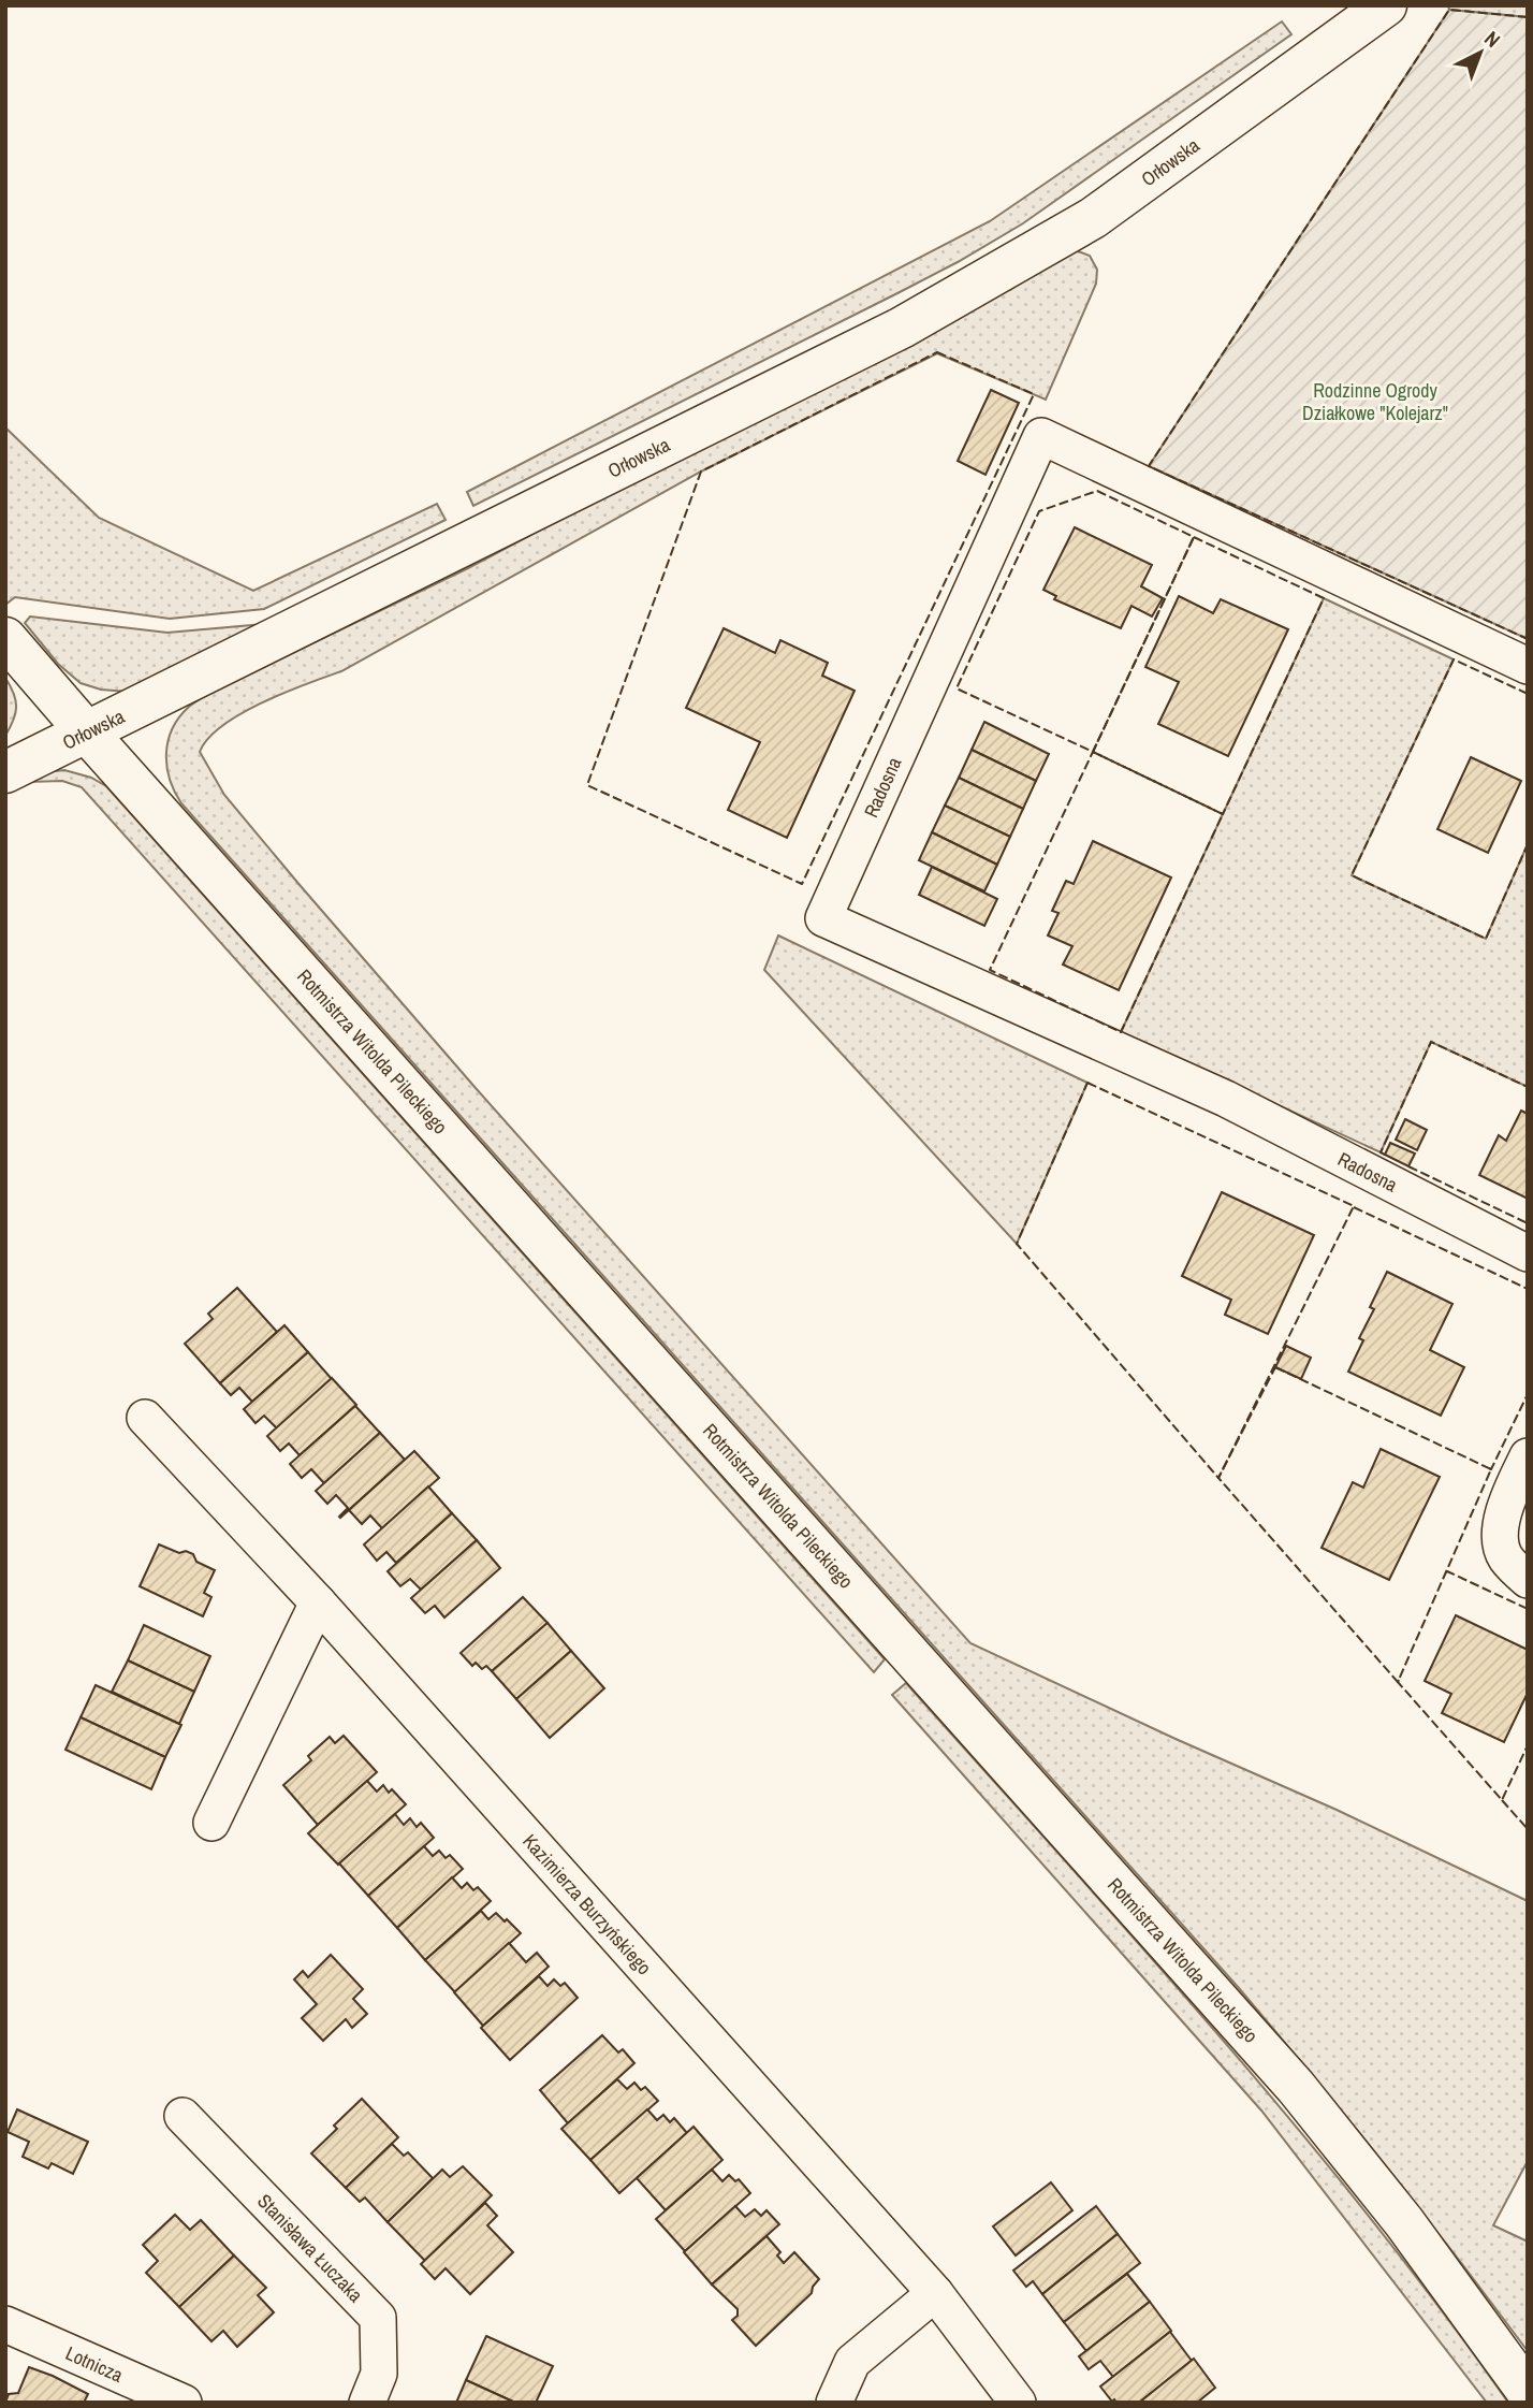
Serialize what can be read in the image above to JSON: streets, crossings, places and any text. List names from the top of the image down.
{
  "streets": {
    "street": [
      "Orłowska",
      "Radosna",
      "Rotmistrza Witolda Pileckiego",
      "Kazimierza Burzyńskiego",
      "Stanisława Łuczaka",
      "Lotnicza"
    ]
  },
  "crossings": [
    ["Orłowska", "Rotmistrza Witolda Pileckiego"]
  ],
  "parks": ["Rodzinne Ogrody Działkowe \"Kolejarz\""],
  "north": "top right"
}
